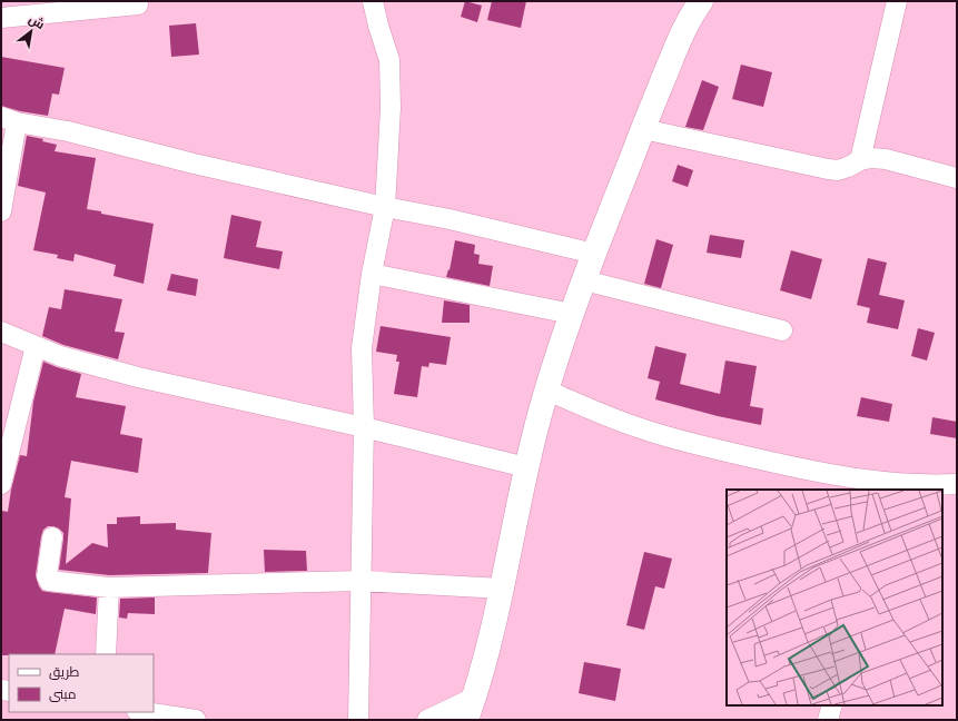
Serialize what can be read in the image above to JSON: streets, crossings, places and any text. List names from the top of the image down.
{
  "legend": ["طريق", "مبنى"],
  "north": "top right"
}
